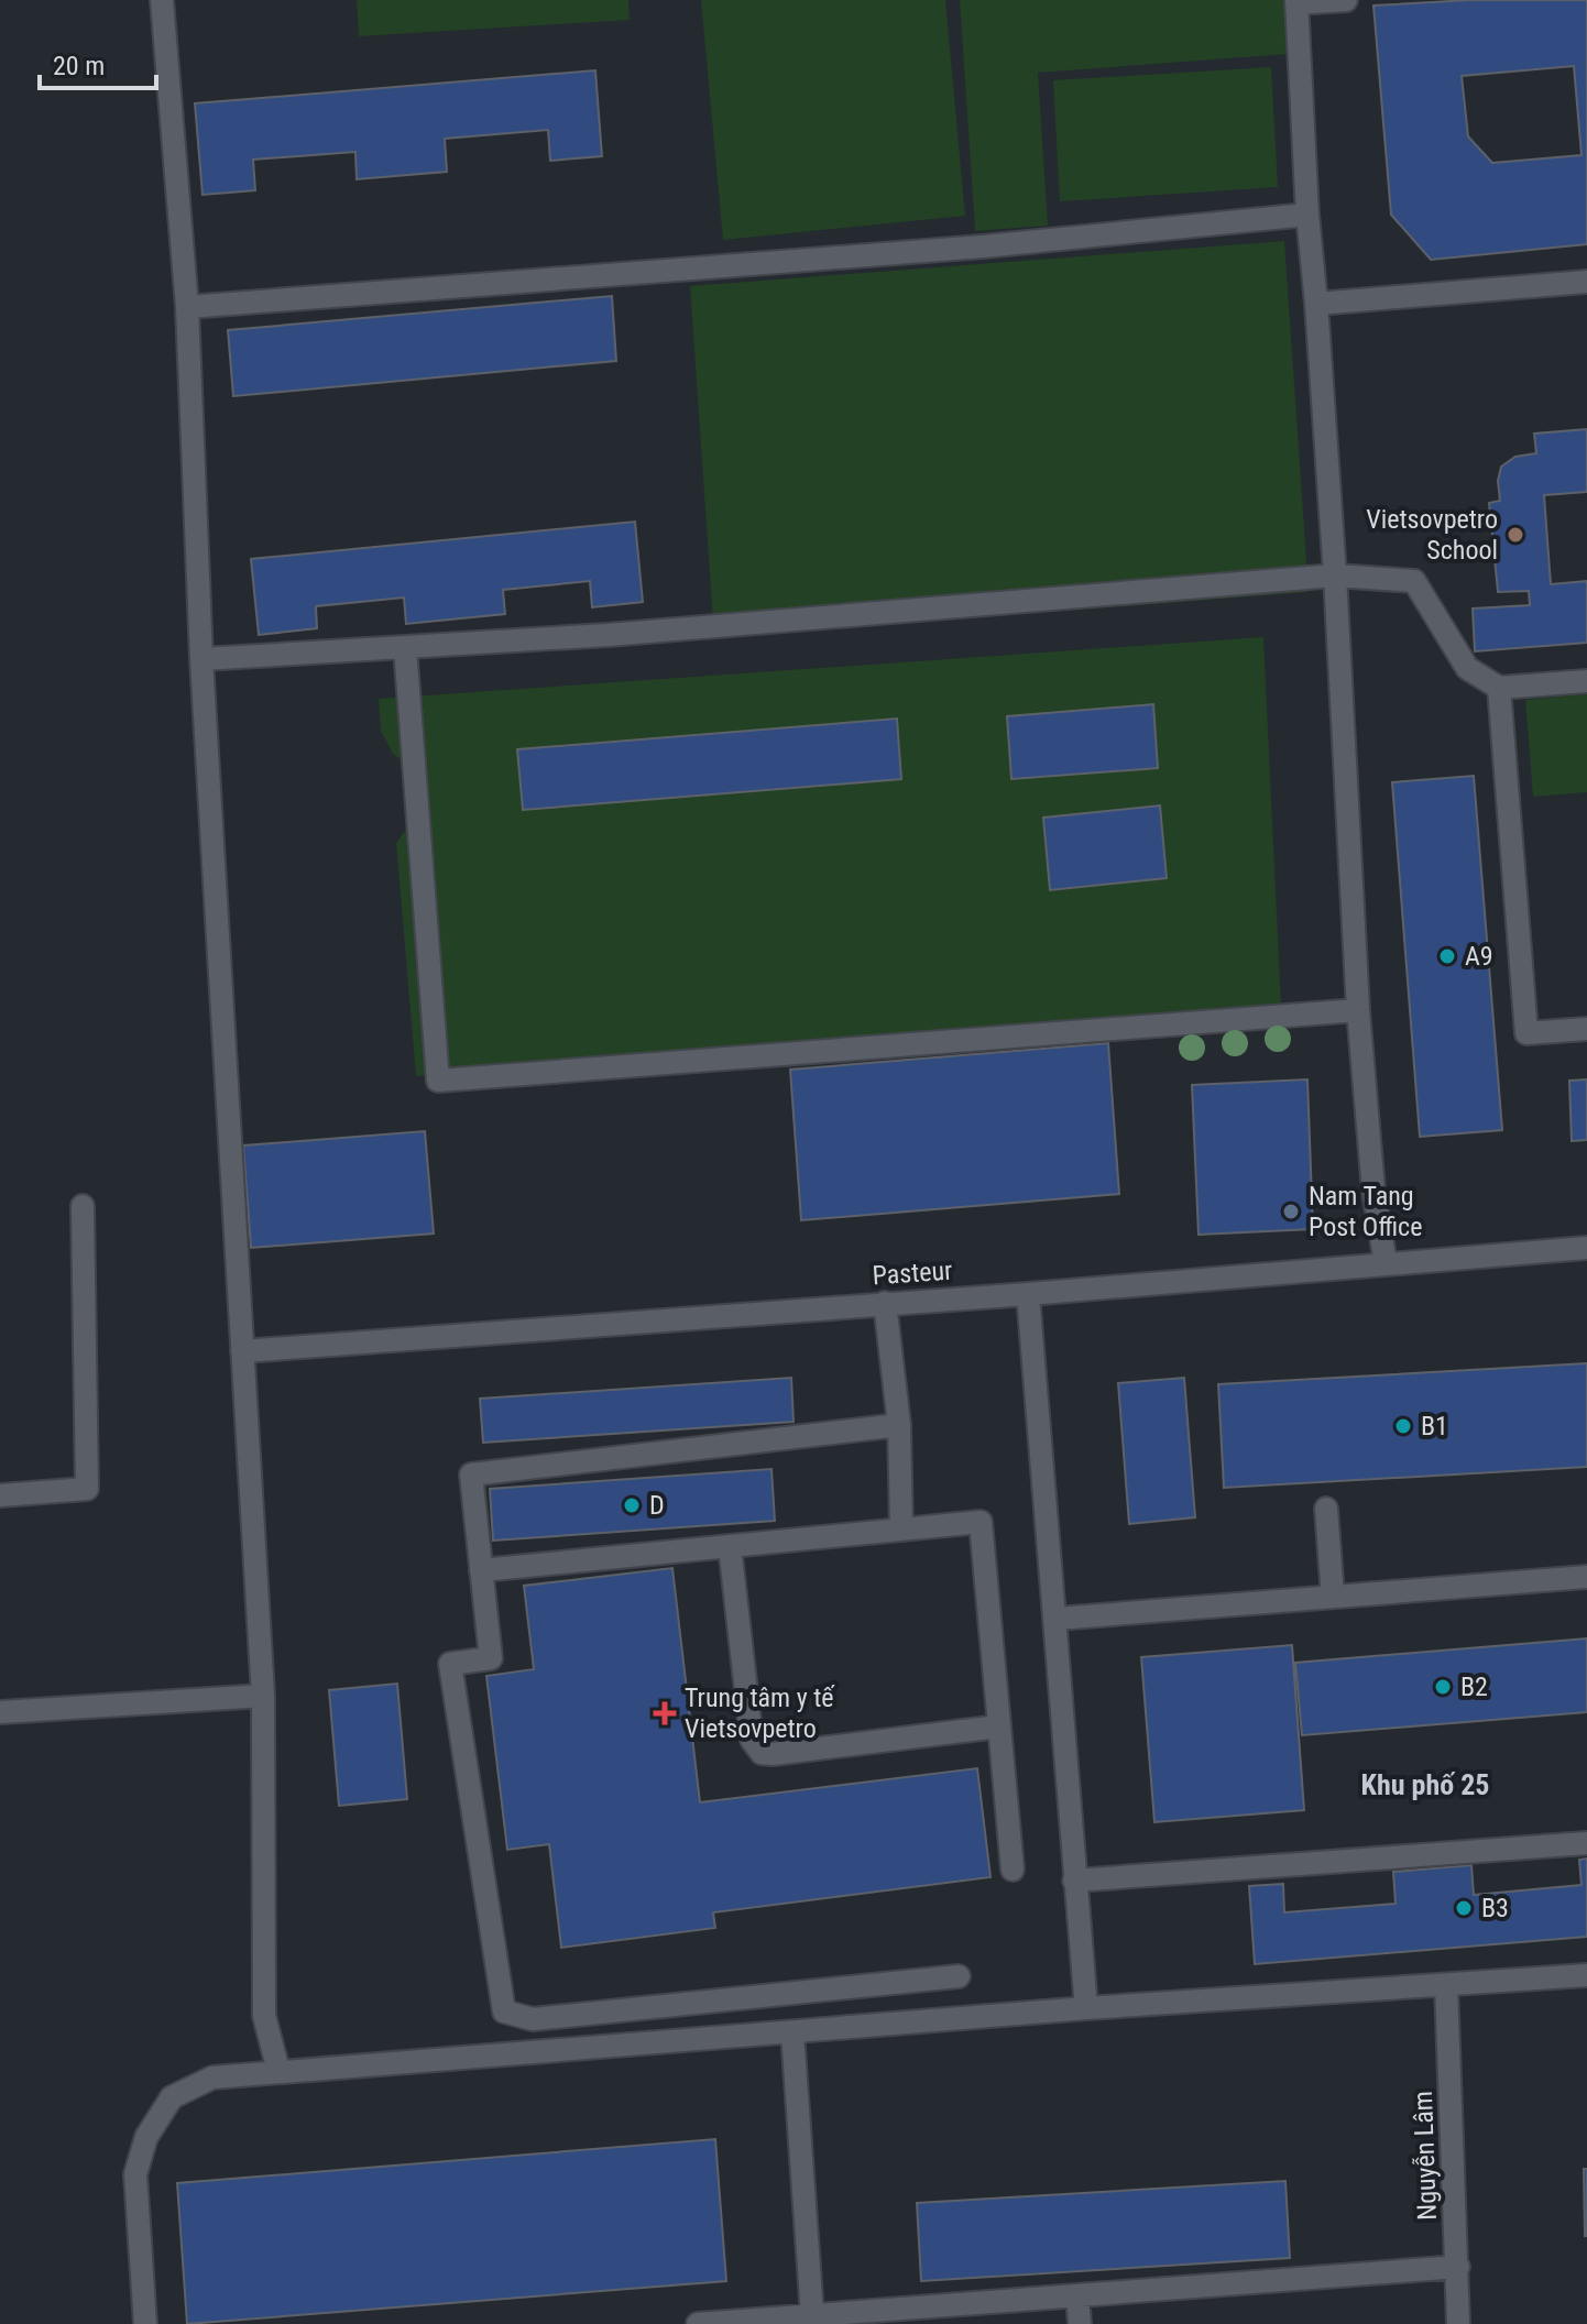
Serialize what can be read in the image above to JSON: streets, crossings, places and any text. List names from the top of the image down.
{
  "streets": {
    "street": ["Pasteur", "Nguyễn Lâm"]
  },
  "districts": ["Khu phố 25"],
  "places": {
    "other": [
      "Vietsovpetro School",
      "A9",
      "Nam Tang Post Office",
      "B1",
      "D",
      "B2",
      "B3"
    ],
    "health": ["Trung tâm y tế Vietsovpetro"]
  },
  "scale_bar": "20 m"
}
